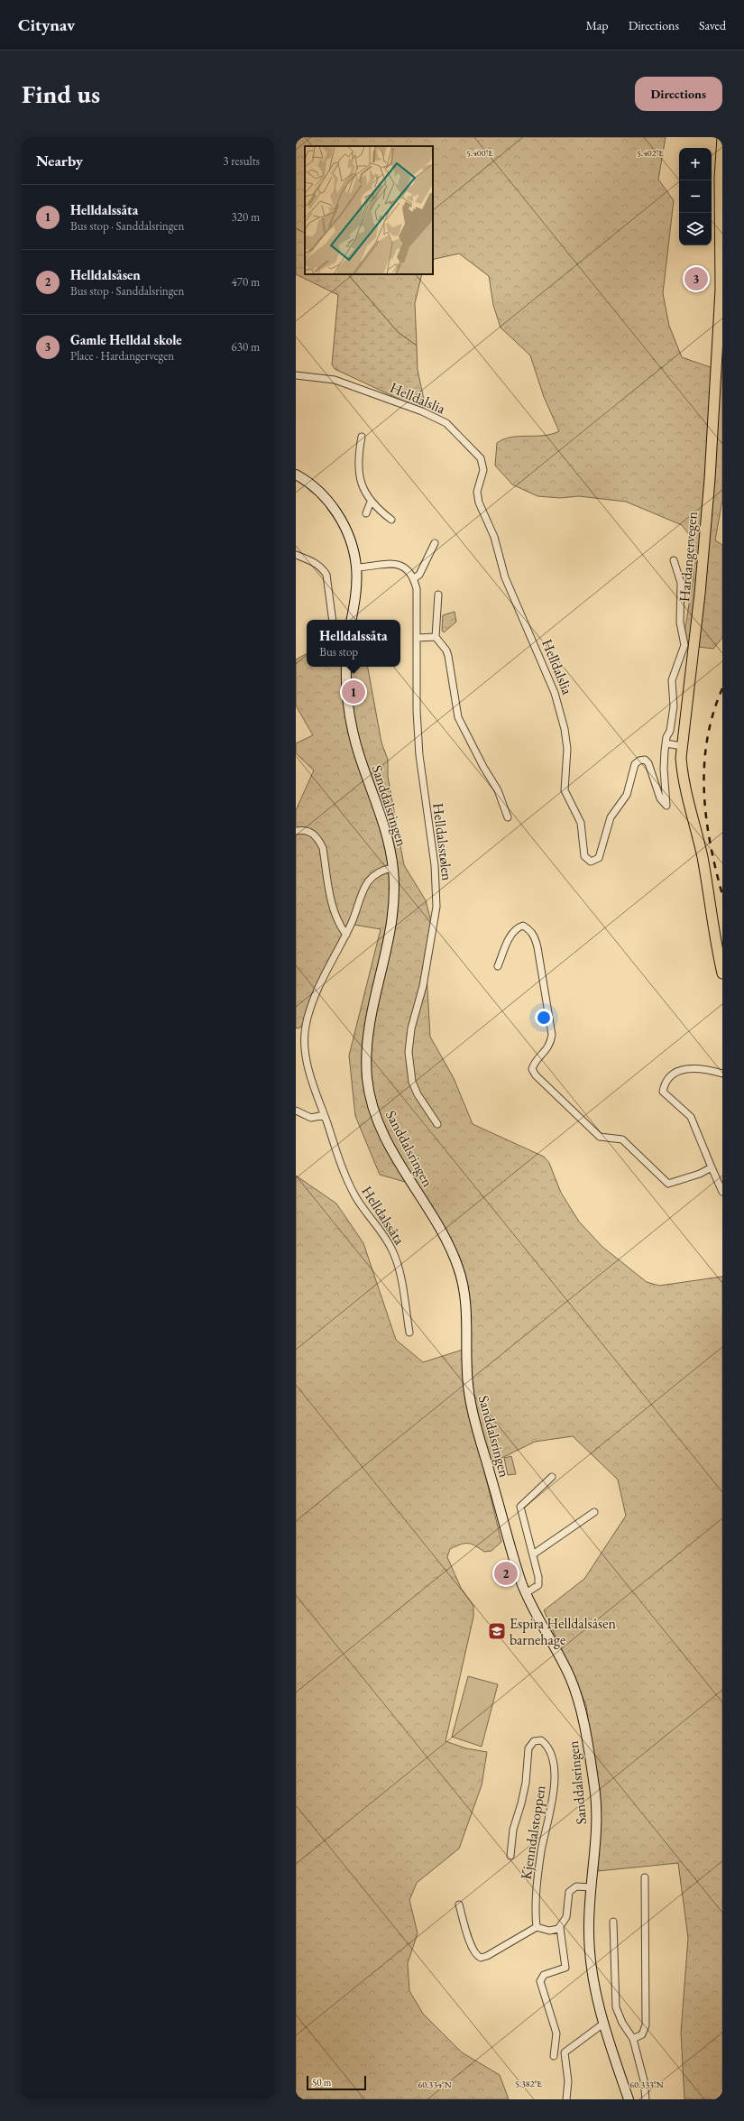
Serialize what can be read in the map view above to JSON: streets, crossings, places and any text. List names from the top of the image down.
{
  "streets": {
    "main road": ["Hardangervegen", "Sanddalsringen"],
    "street": [
      "Helldalslia",
      "Helldalsstølen",
      "Helldalssåta",
      "Kjenndalstoppen"
    ]
  },
  "crossings": [
    ["Sanddalsringen", "Helldalssåta"]
  ],
  "places": {
    "school or university": ["Espira Helldalsåsen barnehage"]
  },
  "scale_bar": "50 m",
  "page": {
    "header": "Citynav",
    "nav": ["Map", "Directions", "Saved"],
    "buttons": "Directions",
    "title": "Find us",
    "heading": ["Nearby", "3 results"],
    "map_buttons": ["+", "−"],
    "list": [
      {
        "mark": "1",
        "name": "Helldalssåta",
        "note": "Bus stop · Sanddalsringen",
        "value": "320 m"
      },
      {
        "mark": "2",
        "name": "Helldalsåsen",
        "note": "Bus stop · Sanddalsringen",
        "value": "470 m"
      },
      {
        "mark": "3",
        "name": "Gamle Helldal skole",
        "note": "Place · Hardangervegen",
        "value": "630 m"
      }
    ],
    "pins": ["3", "1", "2"],
    "popup": ["Helldalssåta", "Bus stop"],
    "scale": "50 m"
  },
  "coordinates": [
    "5.400°E",
    "5.402°E",
    "5.382°E",
    "60.334°N",
    "60.333°N"
  ]
}
